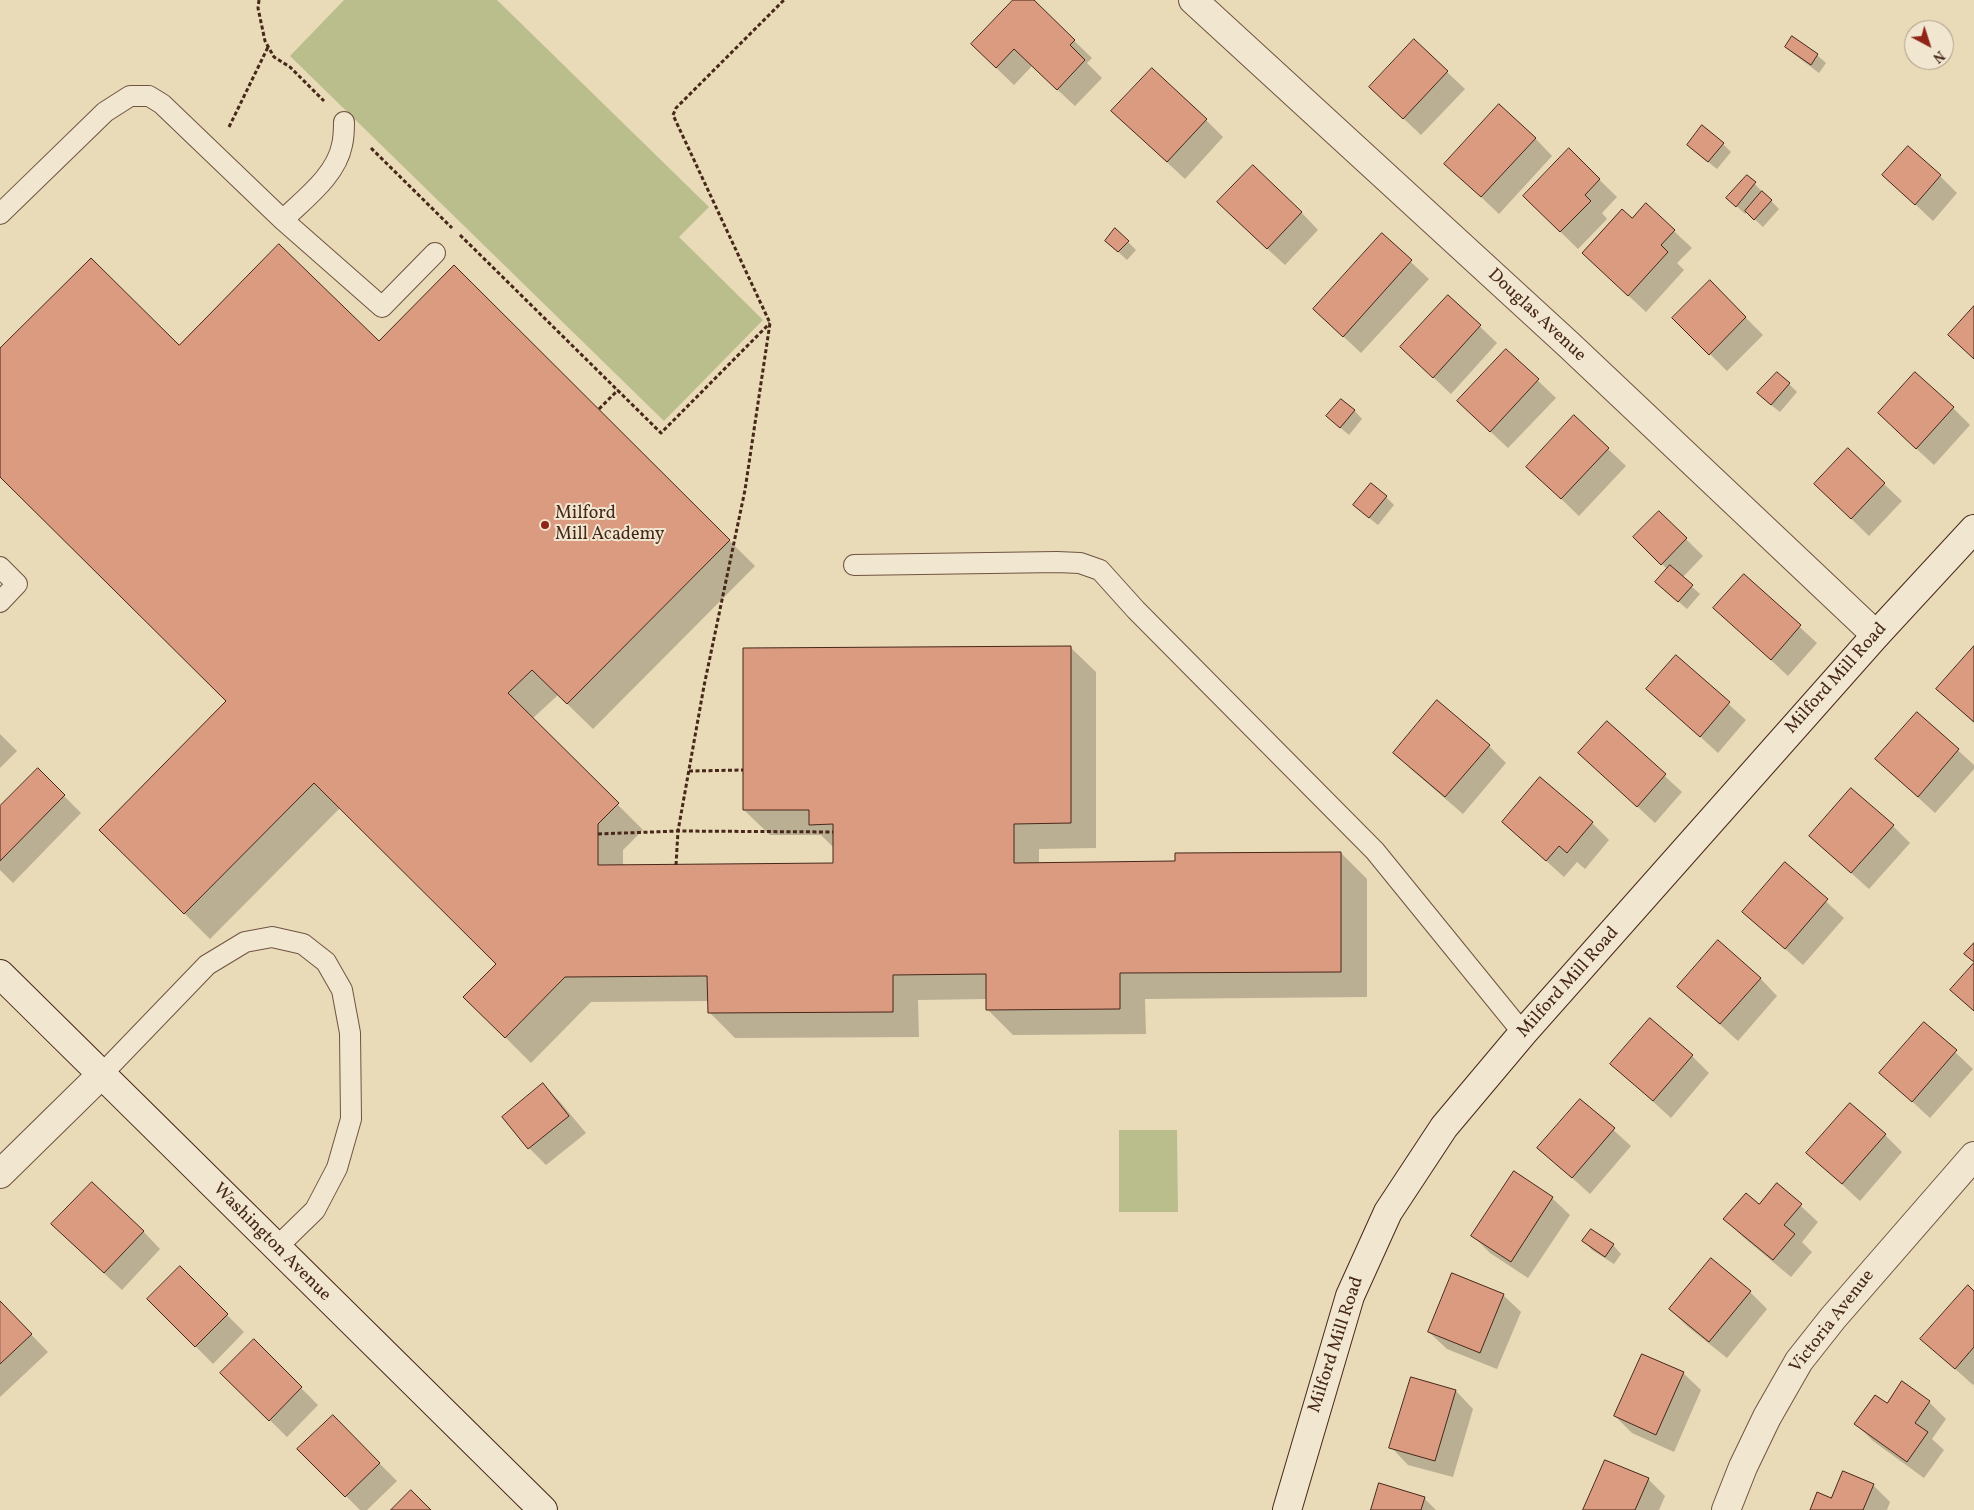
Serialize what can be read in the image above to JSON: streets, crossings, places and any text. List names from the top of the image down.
{
  "streets": {
    "main road": [
      "Douglas Avenue",
      "Milford Mill Road",
      "Washington Avenue",
      "Victoria Avenue"
    ]
  },
  "crossings": [
    ["Douglas Avenue", "Milford Mill Road"]
  ],
  "places": ["Milford Mill Academy"],
  "north": "bottom right"
}
